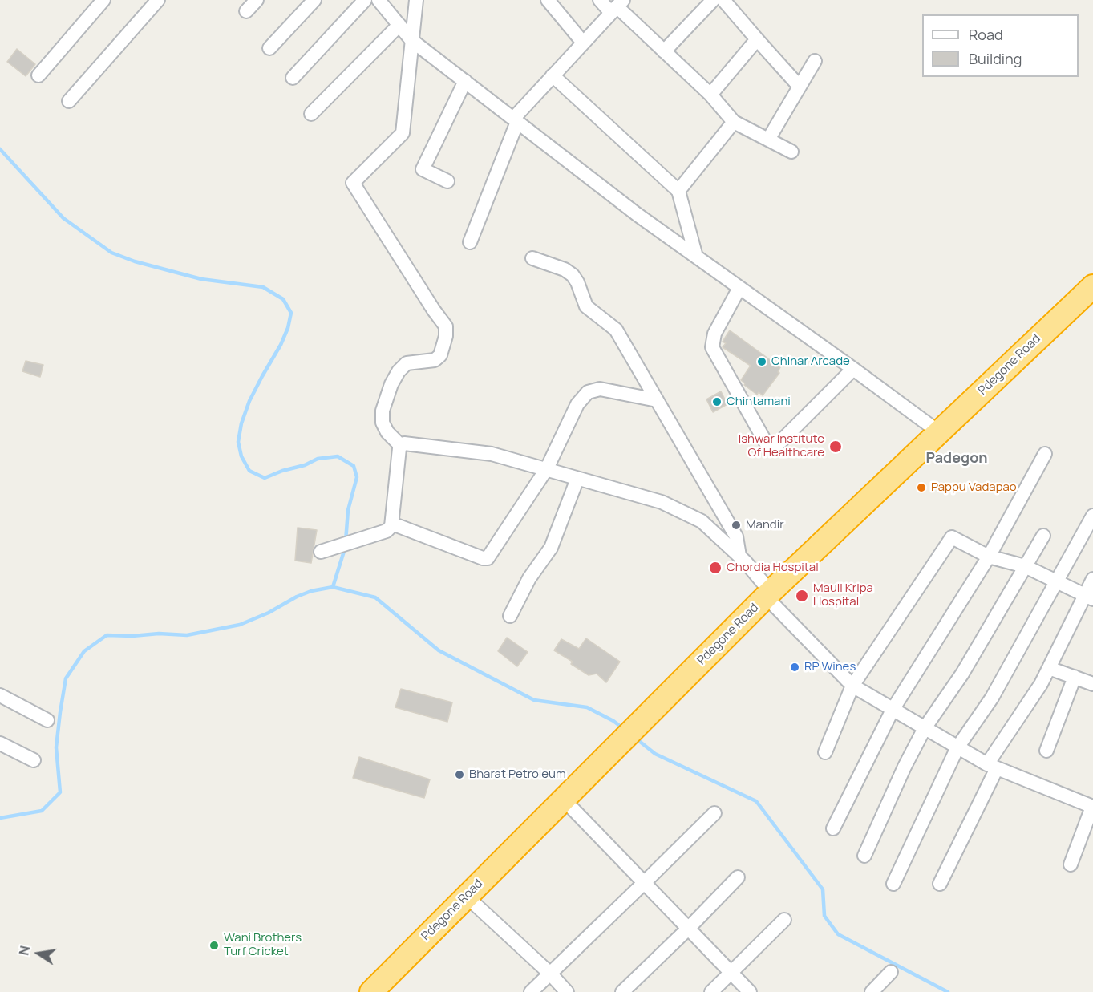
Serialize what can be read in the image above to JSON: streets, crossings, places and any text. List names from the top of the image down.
{
  "streets": {
    "highway": ["Pdegone Road"]
  },
  "districts": ["Padegon"],
  "places": [
    "Chinar Arcade",
    "Chintamani",
    "Ishwar Institute Of Healthcare",
    "Pappu Vadapao",
    "Mandir",
    "Chordia Hospital",
    "Mauli Kripa Hospital",
    "RP Wines",
    "Bharat Petroleum",
    "Wani Brothers Turf Cricket"
  ],
  "legend": ["Road", "Building"],
  "north": "left"
}
